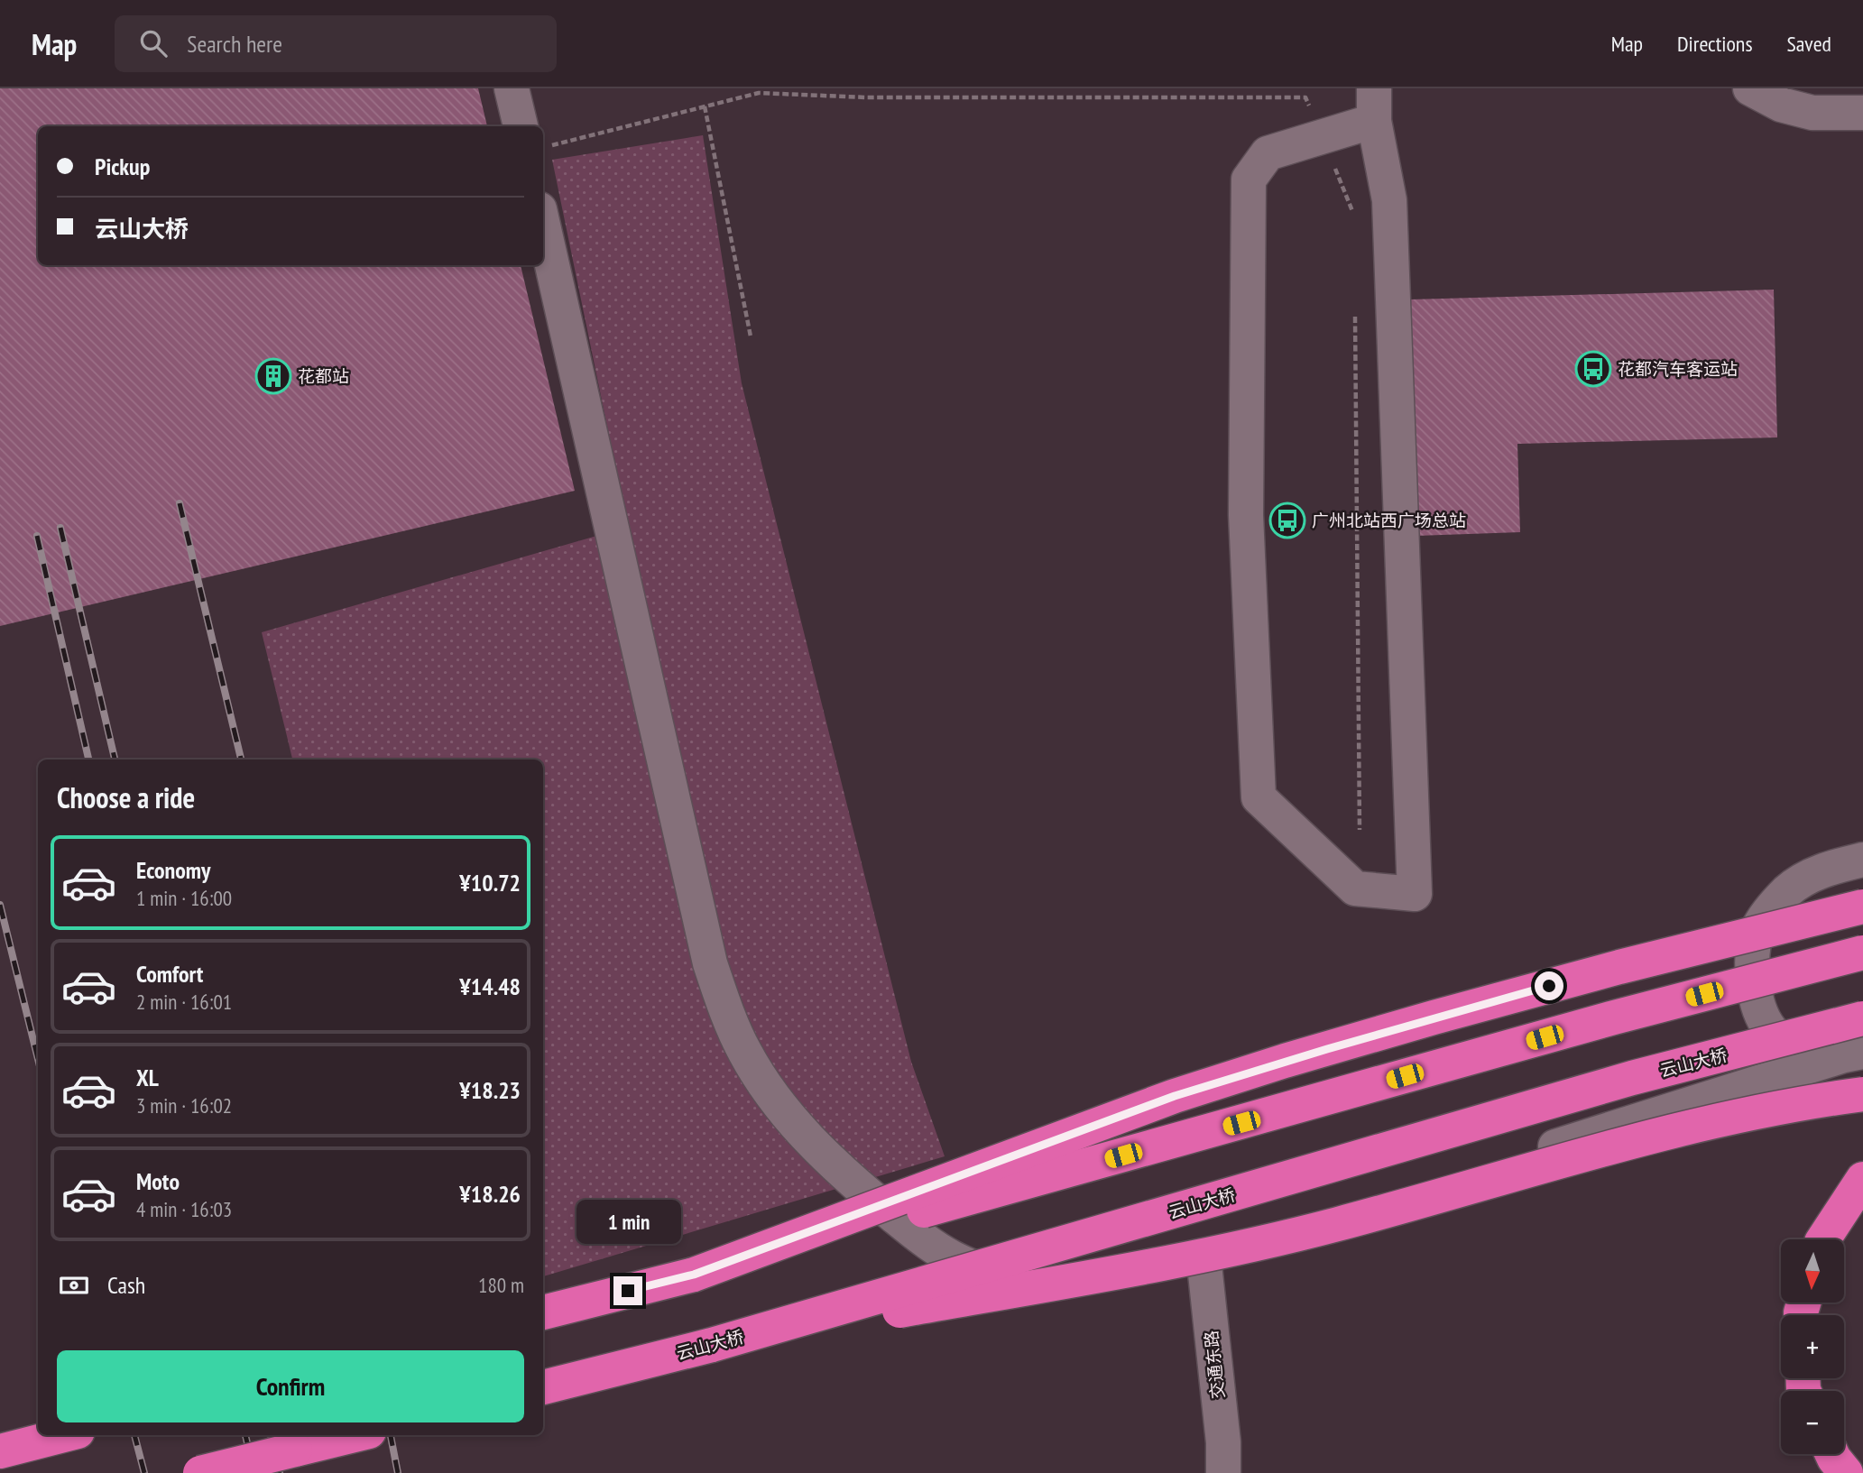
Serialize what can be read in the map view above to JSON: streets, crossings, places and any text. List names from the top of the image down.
{
  "streets": {
    "highway": ["云山大桥"],
    "street": ["交通东路"]
  },
  "places": {
    "bus stop": ["花都汽车客运站", "广州北站西广场总站"],
    "building": ["花都站"]
  },
  "north": "bottom",
  "page": {
    "header": "Map",
    "search": "Search here",
    "nav": ["Map", "Directions", "Saved"],
    "banner": ["Pickup", "云山大桥"],
    "heading": "Choose a ride",
    "list": [
      {
        "name": "Economy",
        "note": "1 min · 16:00",
        "value": "¥10.72"
      },
      {
        "name": "Comfort",
        "note": "2 min · 16:01",
        "value": "¥14.48"
      },
      {
        "name": "XL",
        "note": "3 min · 16:02",
        "value": "¥18.23"
      },
      {
        "name": "Moto",
        "note": "4 min · 16:03",
        "value": "¥18.26"
      }
    ],
    "bubble": "1 min",
    "map_buttons": ["+", "−"],
    "pay": ["Cash", "180 m"],
    "buttons": "Confirm"
  }
}
